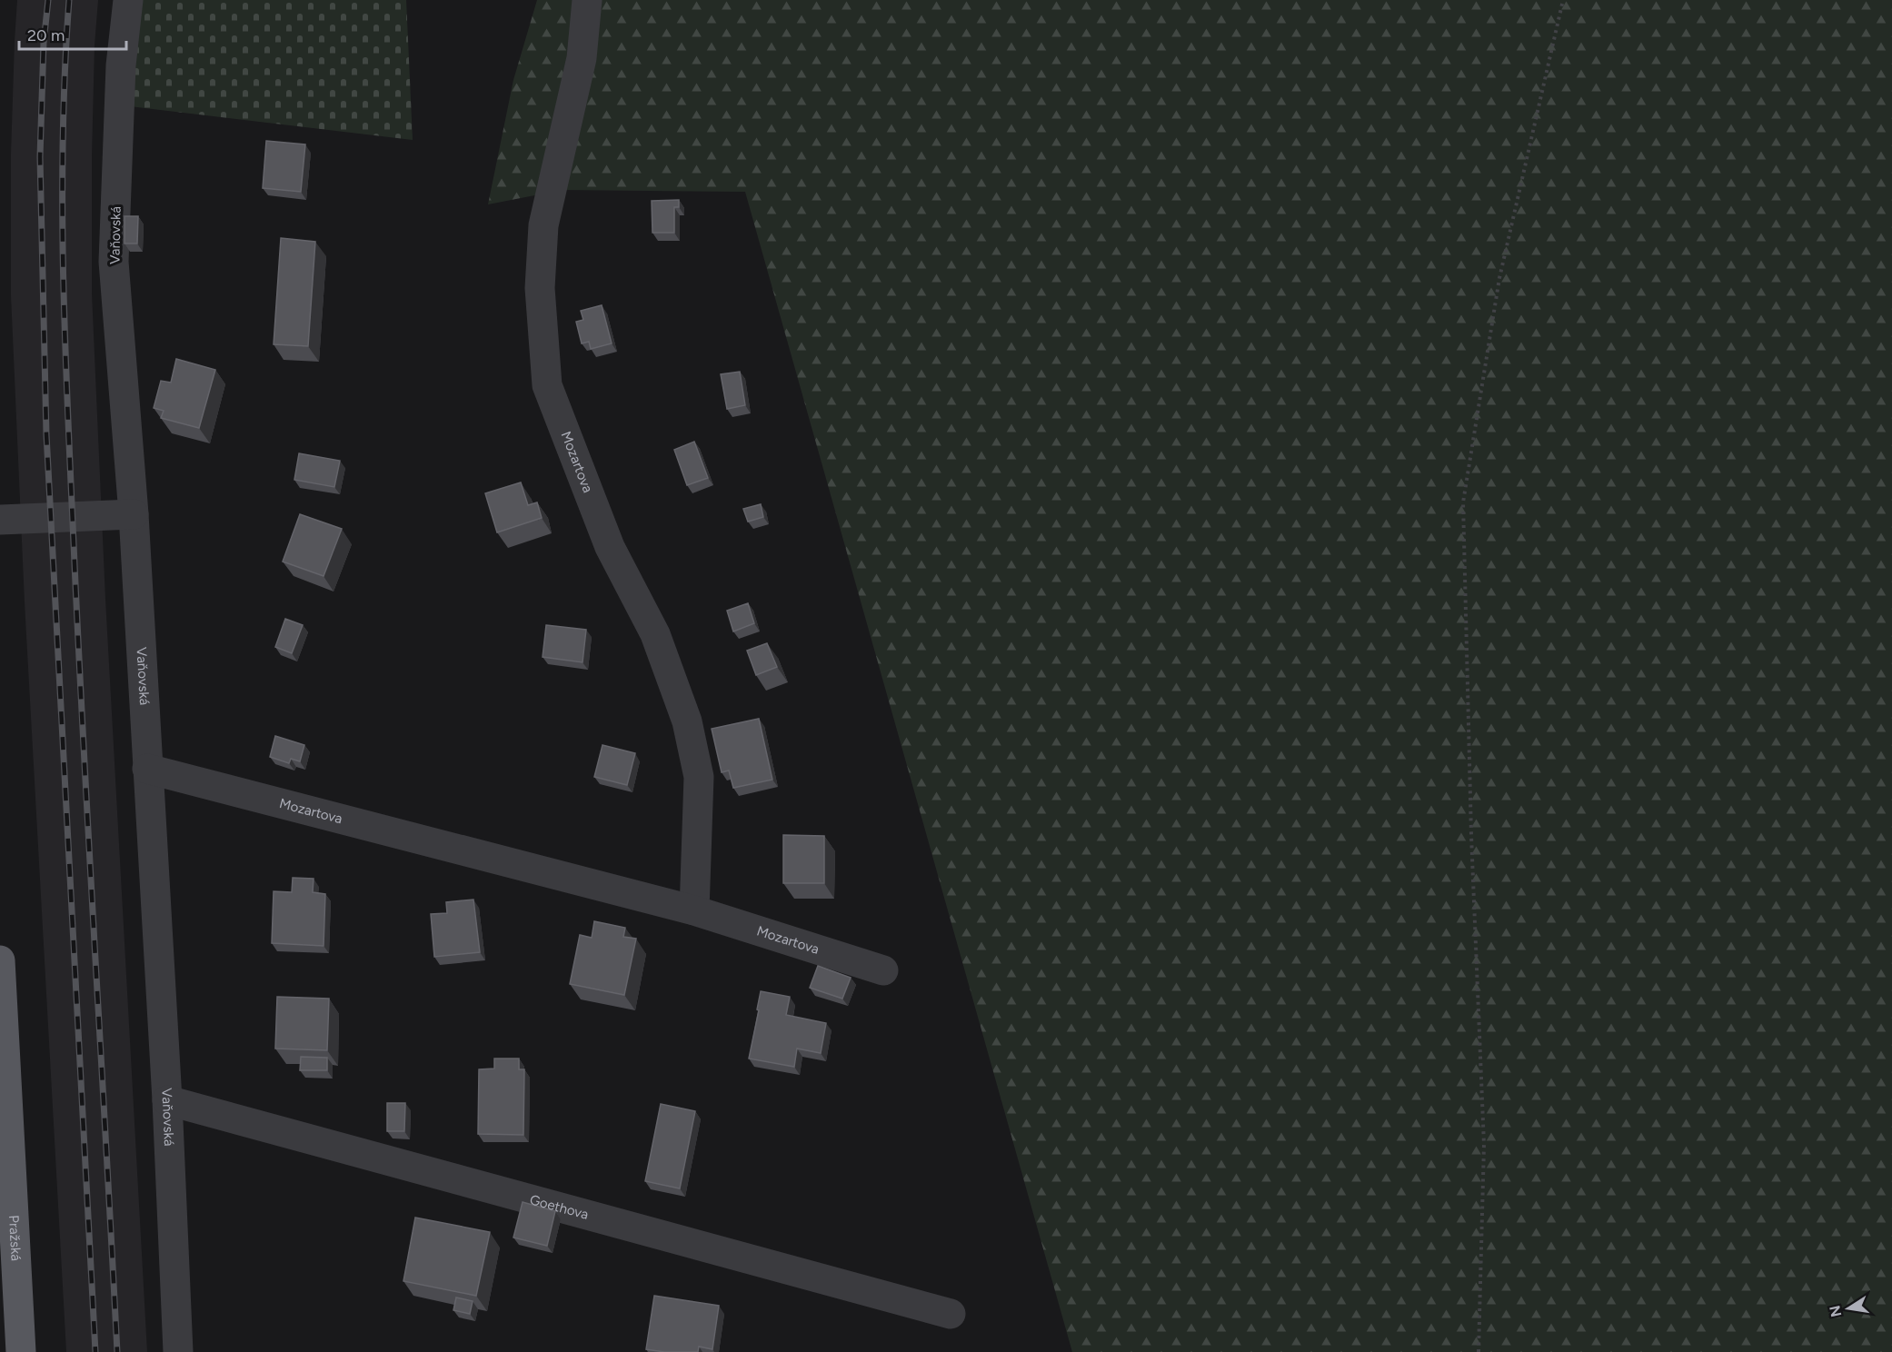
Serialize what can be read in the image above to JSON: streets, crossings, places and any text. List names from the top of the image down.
{
  "streets": {
    "main road": ["Pražská"],
    "street": ["Vaňovská", "Mozartova", "Goethova"]
  },
  "crossings": [
    ["Vaňovská", "Mozartova"],
    ["Vaňovská", "Goethova"]
  ],
  "scale_bar": "20 m",
  "north": "left"
}
